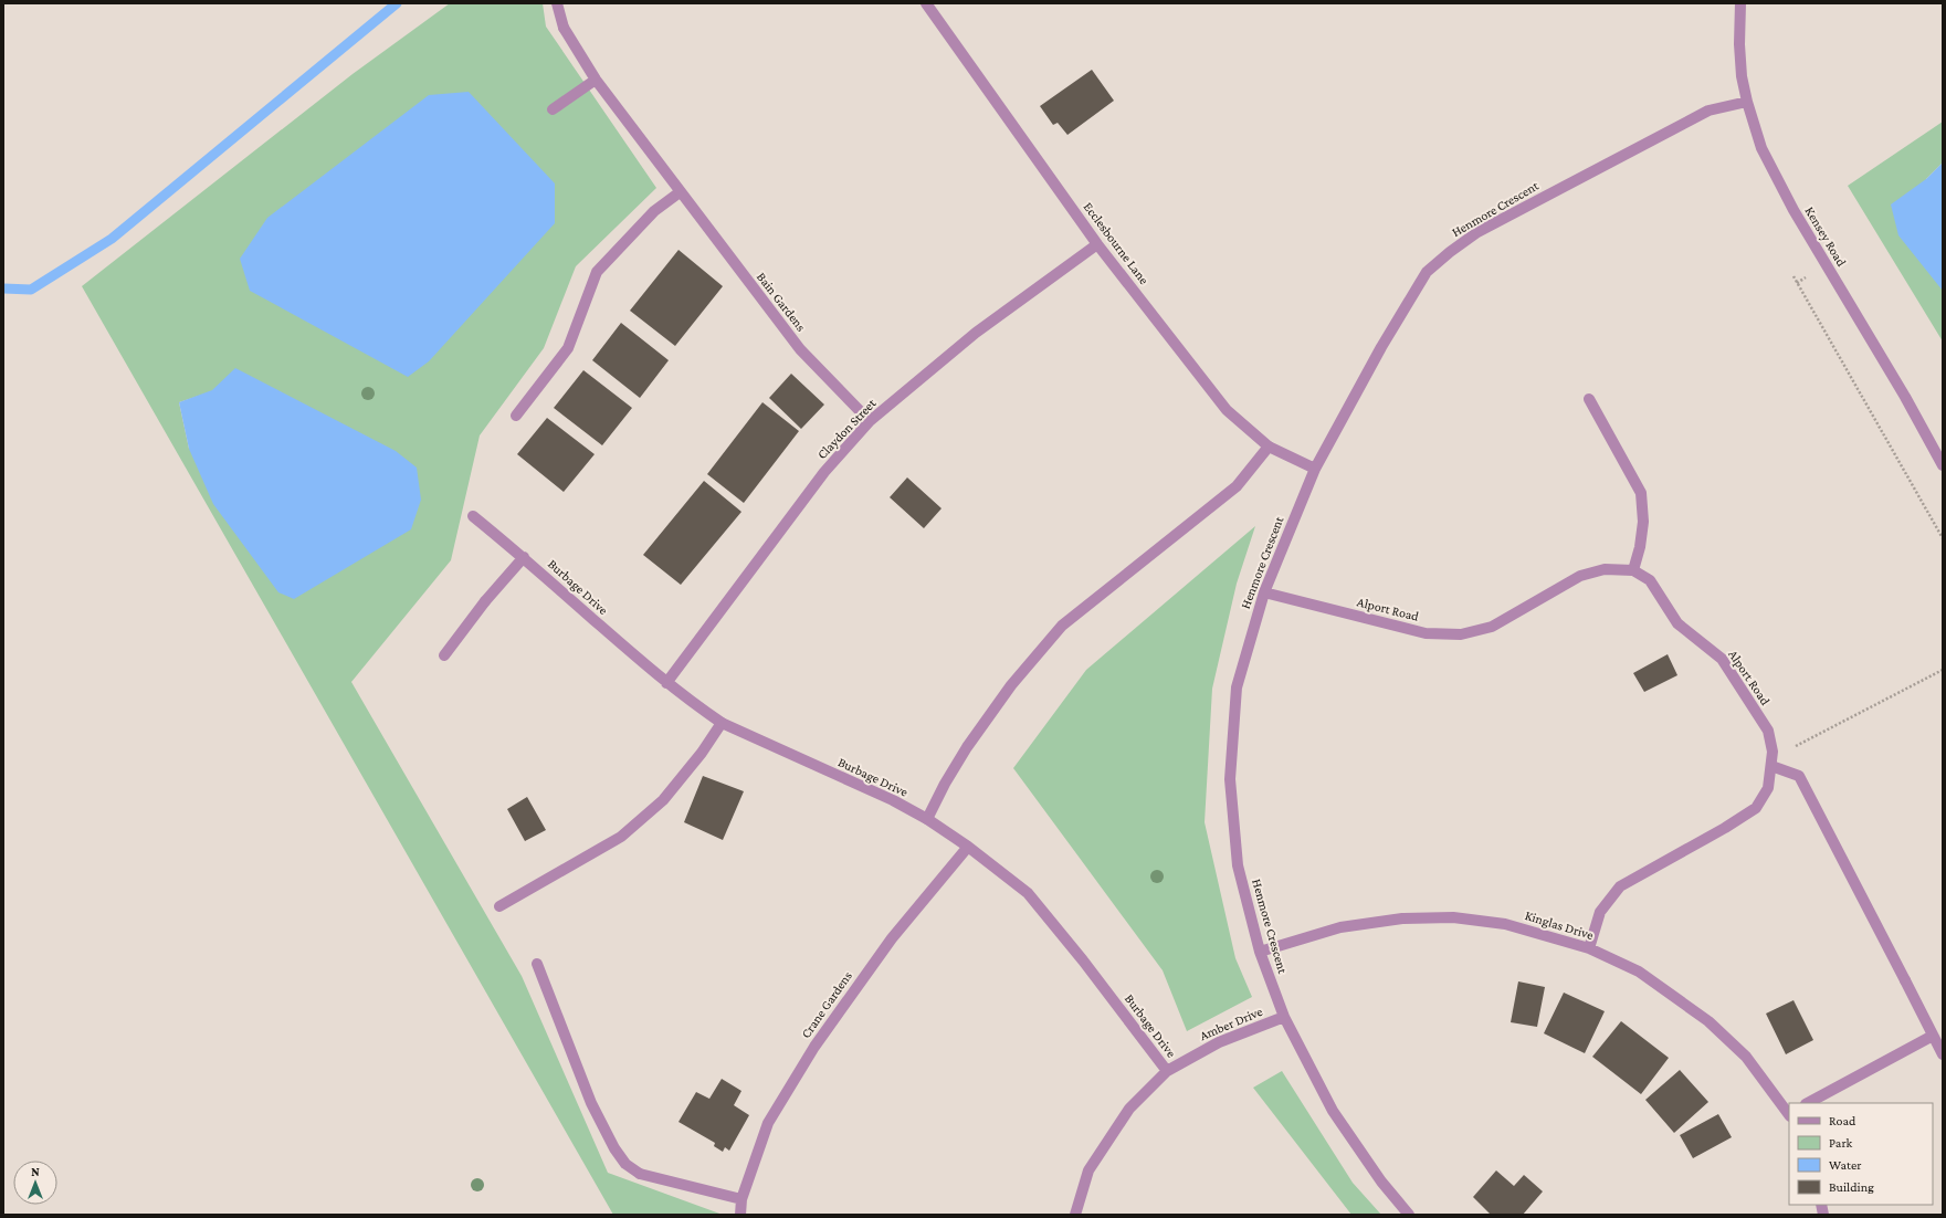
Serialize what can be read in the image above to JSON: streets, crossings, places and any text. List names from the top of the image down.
{
  "streets": {
    "street": [
      "Henmore Crescent",
      "Kensey Road",
      "Ecclesbourne Lane",
      "Bain Gardens",
      "Claydon Street",
      "Burbage Drive",
      "Alport Road",
      "Kinglas Drive",
      "Crane Gardens",
      "Amber Drive"
    ]
  },
  "crossings": [
    ["Henmore Crescent", "Kensey Road"],
    ["Henmore Crescent", "Ecclesbourne Lane"],
    ["Henmore Crescent", "Alport Road"],
    ["Henmore Crescent", "Kinglas Drive"],
    ["Henmore Crescent", "Amber Drive"],
    ["Ecclesbourne Lane", "Claydon Street"],
    ["Bain Gardens", "Claydon Street"],
    ["Claydon Street", "Burbage Drive"],
    ["Burbage Drive", "Crane Gardens"],
    ["Burbage Drive", "Amber Drive"],
    ["Alport Road", "Kinglas Drive"]
  ],
  "legend": [
    "Road",
    "Park",
    "Water",
    "Building"
  ],
  "north": "top"
}
